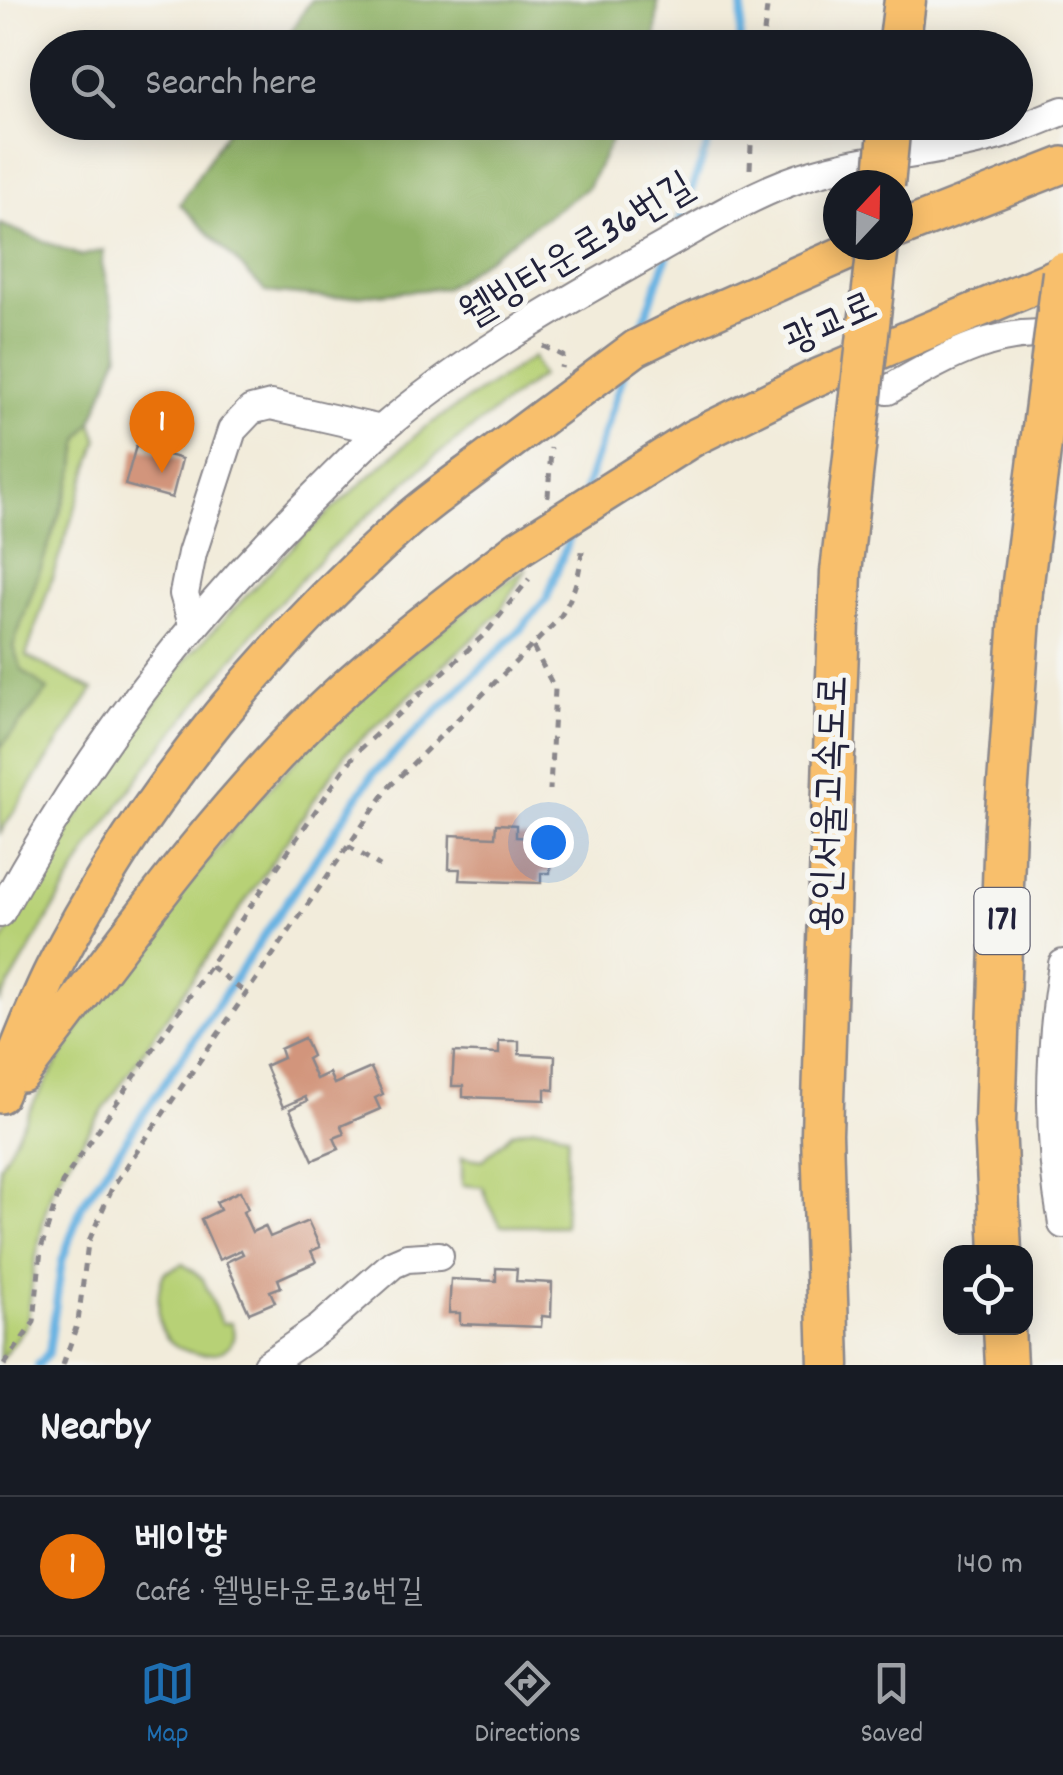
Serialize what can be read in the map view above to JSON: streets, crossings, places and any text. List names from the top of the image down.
{
  "streets": {
    "highway": ["용인서울고속도로", "171"],
    "main road": ["광교로"],
    "street": ["웰빙타운로36번길"]
  },
  "crossings": [
    ["광교로", "171"]
  ],
  "north": "top",
  "page": {
    "search": "Search here",
    "pins": "1",
    "heading": "Nearby",
    "list": [
      {
        "mark": "1",
        "name": "베이향",
        "note": "Café · 웰빙타운로36번길",
        "value": "140 m"
      }
    ],
    "nav": ["Map", "Directions", "Saved"]
  }
}
